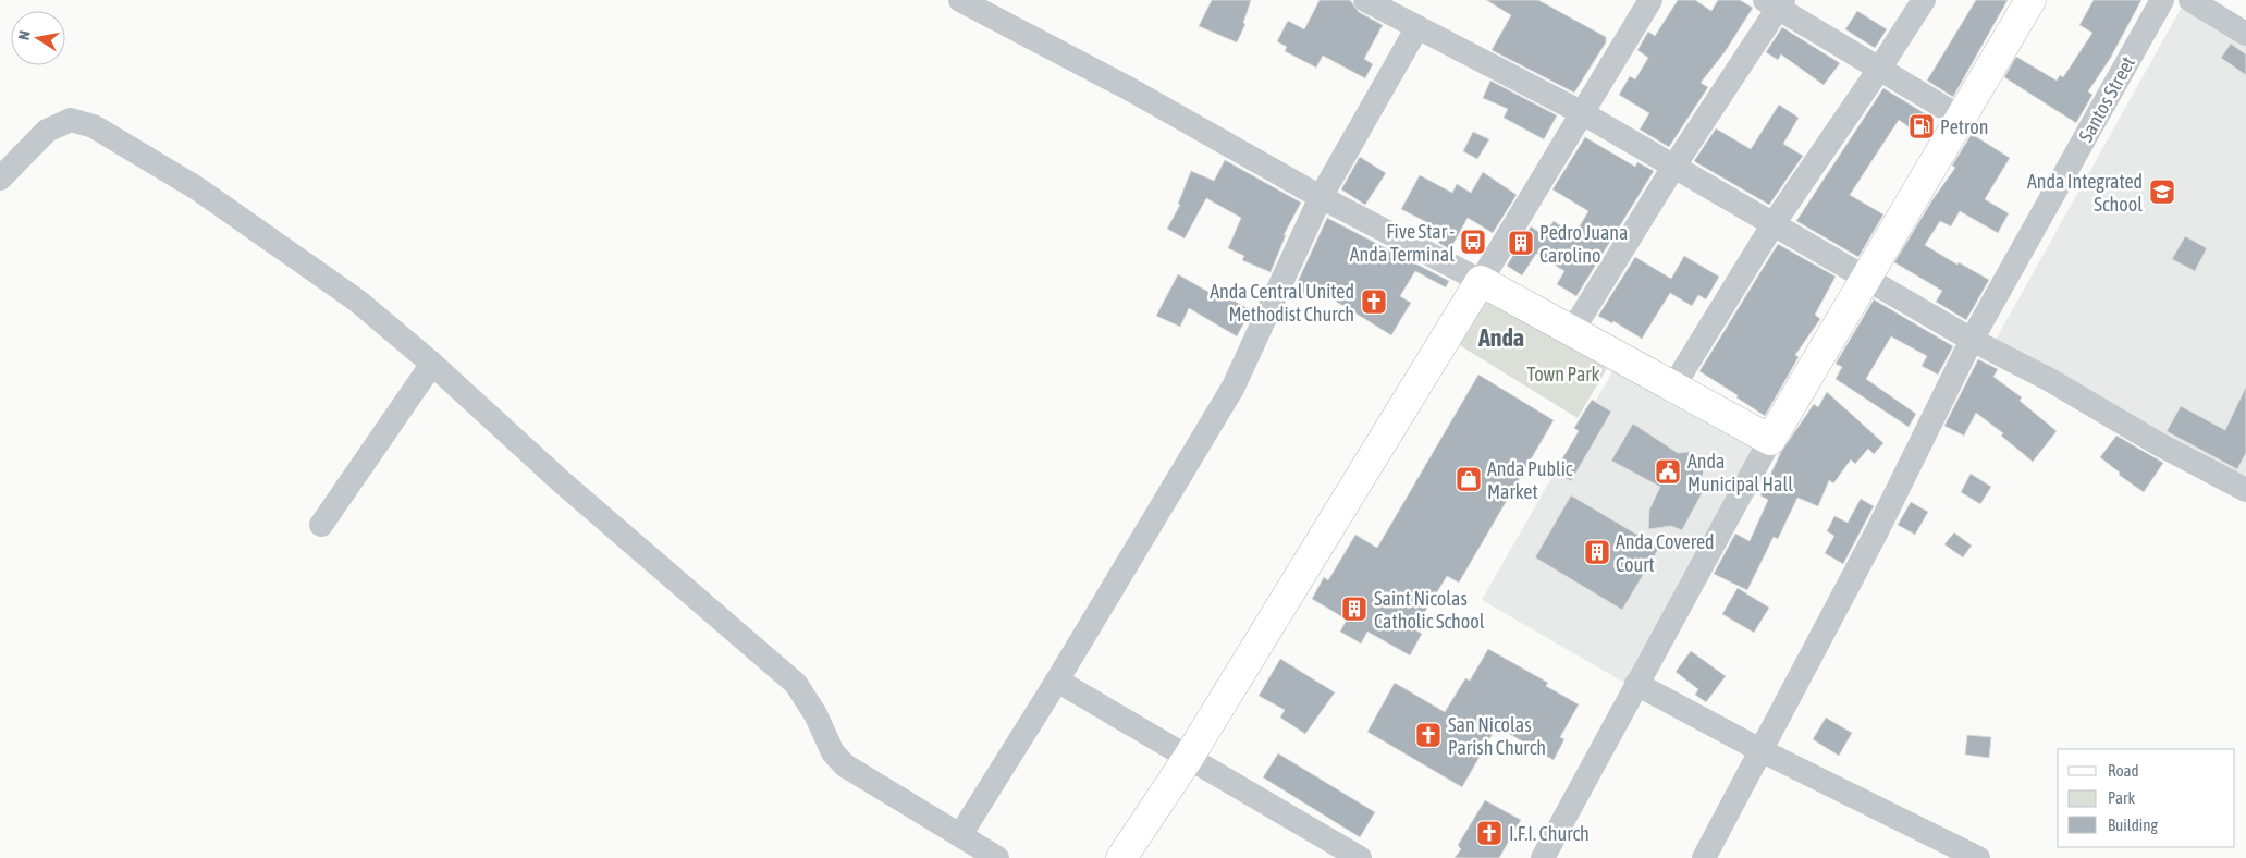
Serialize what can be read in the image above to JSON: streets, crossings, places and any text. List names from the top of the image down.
{
  "streets": {
    "street": ["Santos Street"]
  },
  "districts": ["Anda"],
  "parks": ["Town Park"],
  "places": {
    "fuel station": ["Petron"],
    "school or university": ["Anda Integrated School"],
    "bus stop": ["Five Star - Anda Terminal"],
    "building": ["Pedro Juana Carolino", "Anda Covered Court", "Saint Nicolas Catholic School"],
    "church": ["Anda Central United Methodist Church", "San Nicolas Parish Church", "I.F.I. Church"],
    "public building": ["Anda Municipal Hall"],
    "shop": ["Anda Public Market"]
  },
  "legend": ["Road", "Park", "Building"],
  "north": "left"
}
